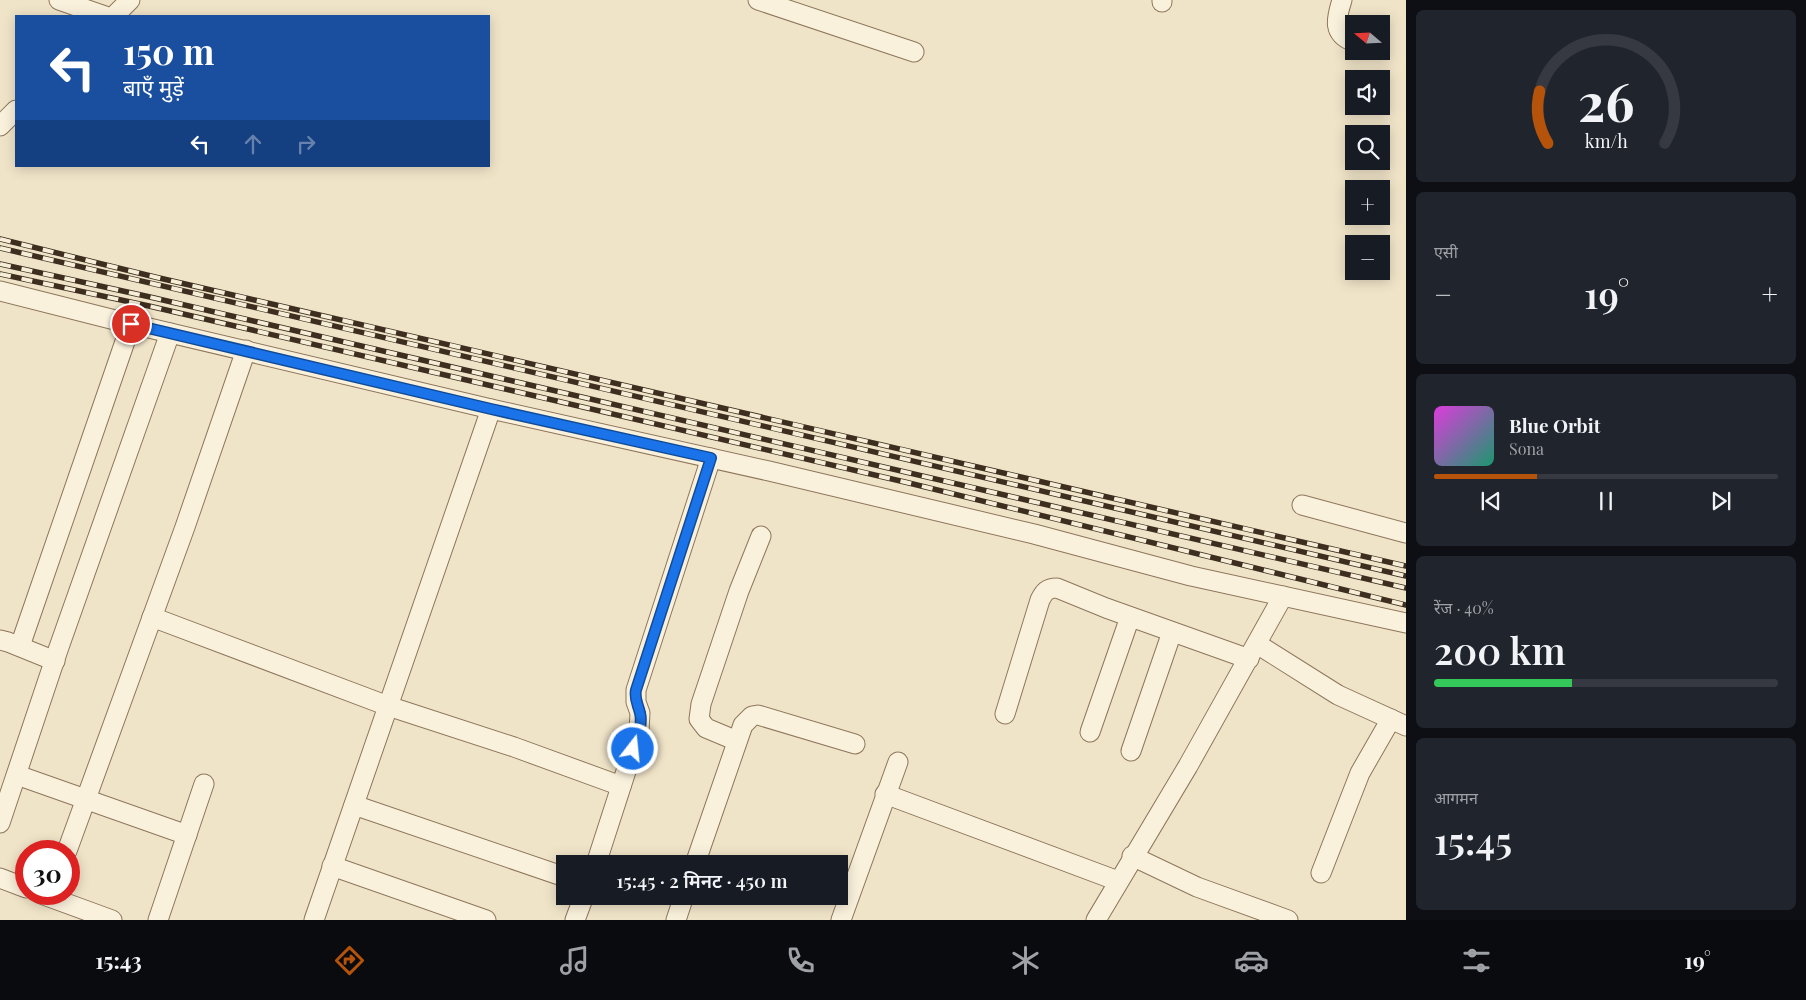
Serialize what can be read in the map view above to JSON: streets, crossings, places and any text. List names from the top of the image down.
{
  "north": "left",
  "page": {
    "map_buttons": ["+", "−"],
    "turn": ["150 m", "बाएँ मुड़ें"],
    "tile": [
      "एसी",
      ["रेंज · 40%", "200 km"],
      ["आगमन", "15:45"]
    ],
    "heat": ["−", "19°", "+"],
    "song": ["Blue Orbit", "Sona"],
    "limit": "30",
    "trip": "15:45 · 2 मिनट · 450 m",
    "tabs": ["15:43", "19°"],
    "gauge": ["26", "km/h"]
  }
}
